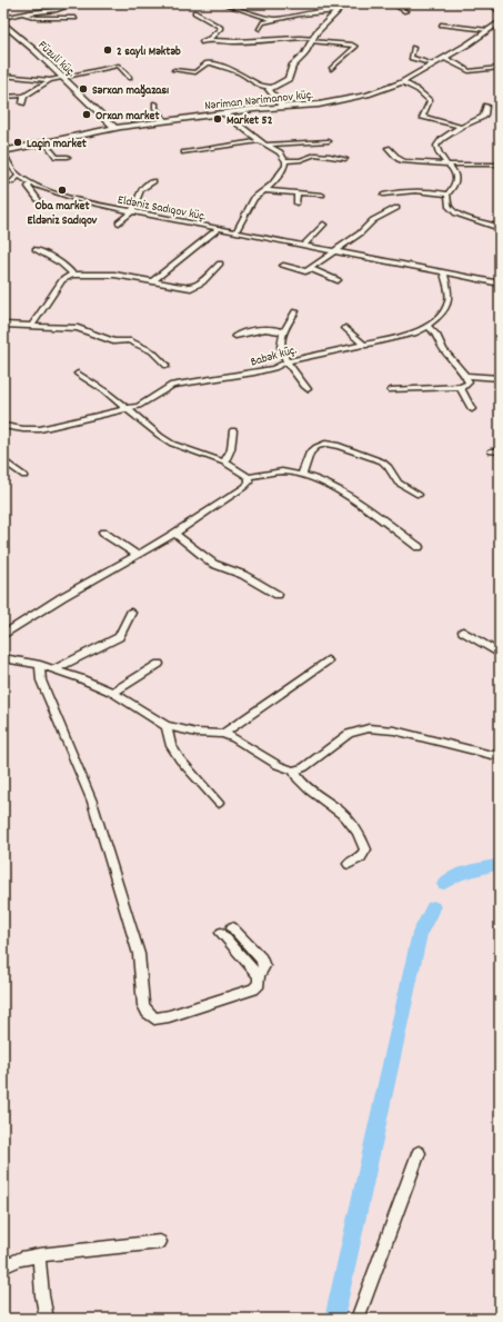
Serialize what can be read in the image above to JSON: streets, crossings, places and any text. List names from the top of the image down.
{
  "streets": {
    "street": [
      "Füzuli küç.",
      "Nəriman Nərimanov küç.",
      "Eldəniz Sadıqov küç.",
      "Babək küç."
    ]
  },
  "crossings": [
    ["Füzuli küç.", "Nəriman Nərimanov küç."],
    ["Nəriman Nərimanov küç.", "Eldəniz Sadıqov küç."],
    ["Eldəniz Sadıqov küç.", "Babək küç."]
  ],
  "places": [
    "2 saylı Məktəb",
    "Sərxan mağazası",
    "Orxan market",
    "Market 52",
    "Laçin market",
    "Oba market Eldəniz Sadıqov"
  ]
}
